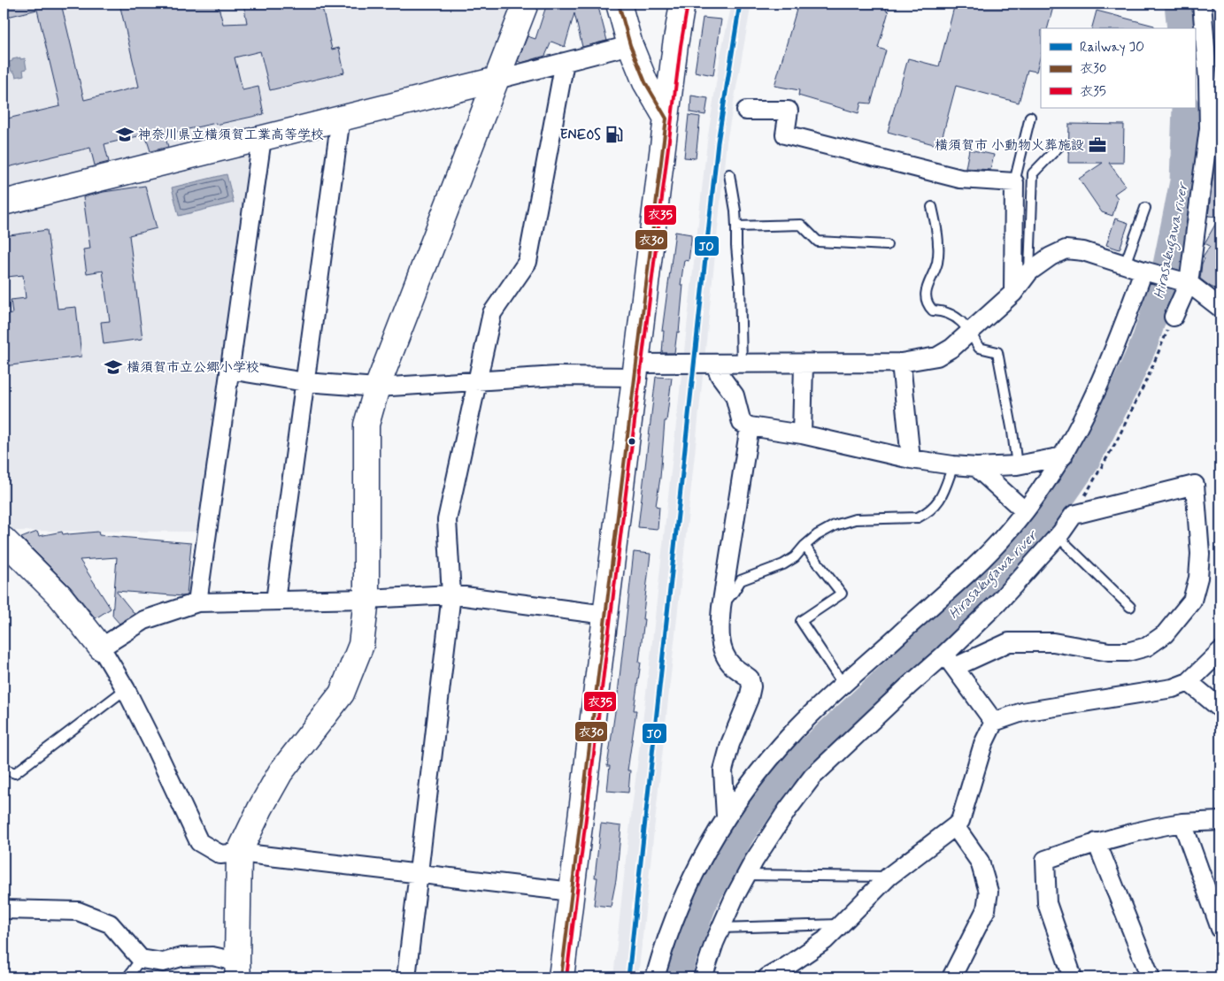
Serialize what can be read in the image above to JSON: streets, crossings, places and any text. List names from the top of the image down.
{
  "water": ["Hirasakugawa river"],
  "places": {
    "school or university": ["神奈川県立横須賀工業高等学校", "横須賀市立公郷小学校"],
    "fuel station": ["ENEOS"],
    "office": ["横須賀市 小動物火葬施設"]
  },
  "lines": ["rail line JO", "transit line 衣30", "transit line 衣35"],
  "legend": ["Railway JO", "衣30", "衣35"]
}
